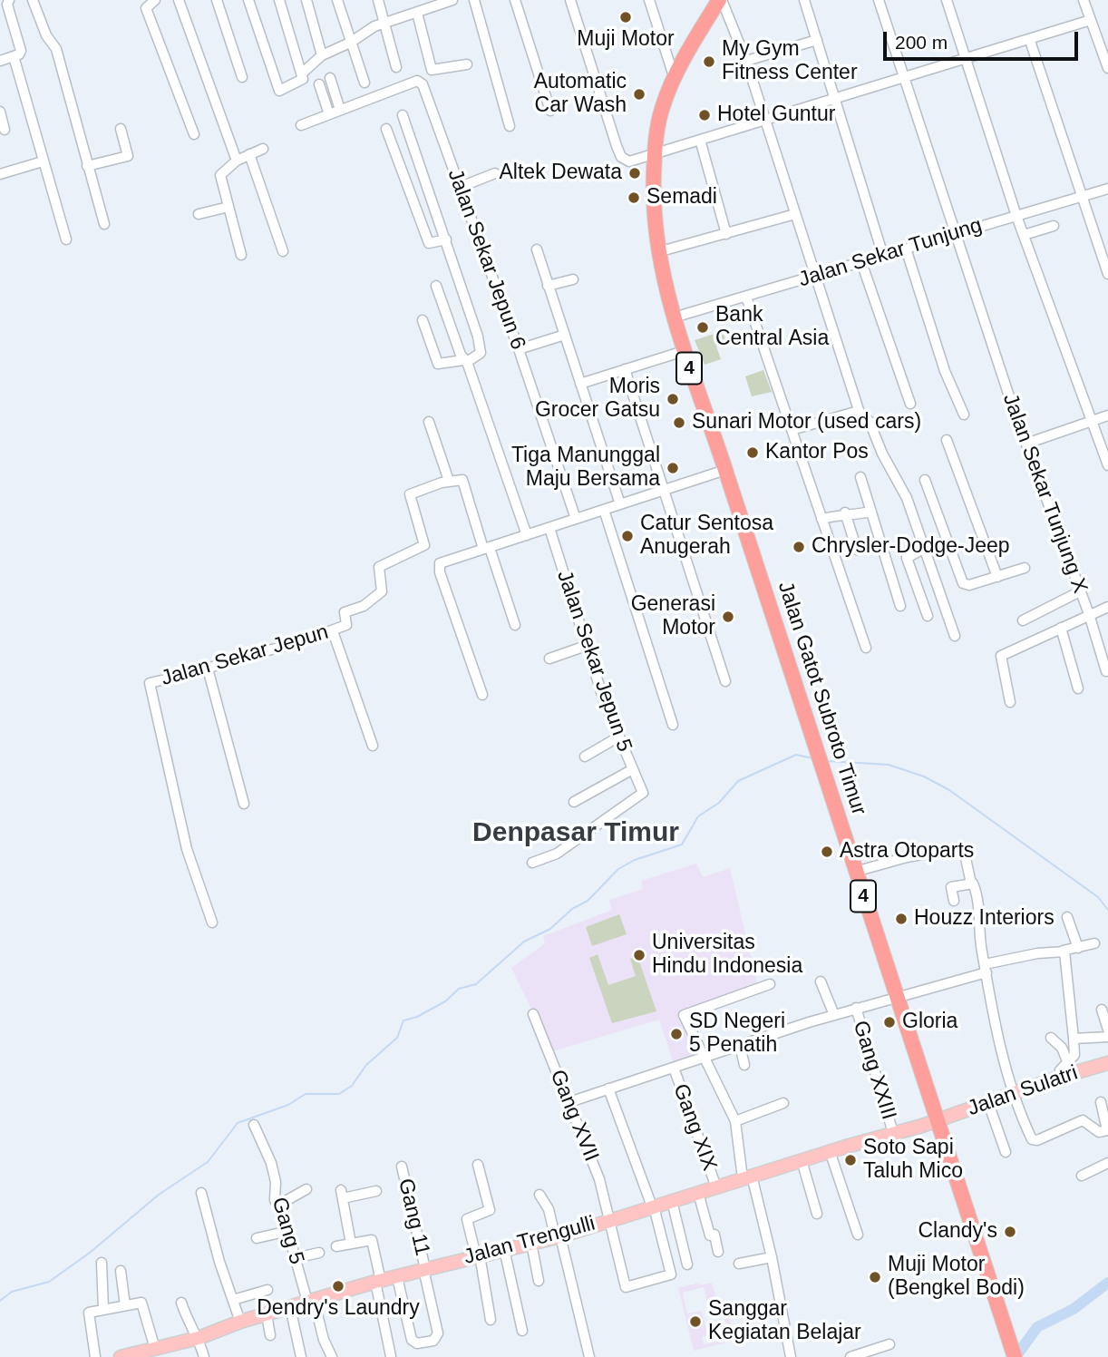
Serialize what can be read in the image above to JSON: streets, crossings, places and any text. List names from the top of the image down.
{
  "streets": {
    "highway": ["4", "Jalan Gatot Subroto Timur"],
    "main road": ["Jalan Sulatri", "Jalan Trengulli"],
    "street": [
      "Jalan Sekar Tunjung",
      "Jalan Sekar Jepun 6",
      "Jalan Sekar Tunjung X",
      "Jalan Sekar Jepun",
      "Jalan Sekar Jepun 5",
      "Gang XXIII",
      "Gang XVII",
      "Gang XIX",
      "Gang 11",
      "Gang 5"
    ]
  },
  "crossings": [
    ["Jalan Sekar Tunjung", "Jalan Sekar Tunjung X"],
    ["Jalan Sekar Tunjung", "Jalan Gatot Subroto Timur"],
    ["4", "Jalan Gatot Subroto Timur"],
    ["4", "Jalan Sulatri"],
    ["4", "Jalan Trengulli"],
    ["Jalan Gatot Subroto Timur", "Jalan Sulatri"],
    ["Jalan Gatot Subroto Timur", "Jalan Trengulli"],
    ["Gang XXIII", "Jalan Trengulli"],
    ["Jalan Sulatri", "Jalan Trengulli"],
    ["Gang XVII", "Jalan Trengulli"],
    ["Gang XIX", "Jalan Trengulli"],
    ["Gang 11", "Jalan Trengulli"],
    ["Gang 5", "Jalan Trengulli"]
  ],
  "districts": ["Denpasar Timur"],
  "places": [
    "Muji Motor",
    "My Gym Fitness Center",
    "Automatic Car Wash",
    "Hotel Guntur",
    "Altek Dewata",
    "Semadi",
    "Bank Central Asia",
    "Moris Grocer Gatsu",
    "Sunari Motor (used cars)",
    "Kantor Pos",
    "Tiga Manunggal Maju Bersama",
    "Catur Sentosa Anugerah",
    "Chrysler-Dodge-Jeep",
    "Generasi Motor",
    "Astra Otoparts",
    "Houzz Interiors",
    "Universitas Hindu Indonesia",
    "Gloria",
    "SD Negeri 5 Penatih",
    "Soto Sapi Taluh Mico",
    "Clandy's",
    "Muji Motor (Bengkel Bodi)",
    "Dendry's Laundry",
    "Sanggar Kegiatan Belajar"
  ],
  "scale_bar": "200 m"
}
